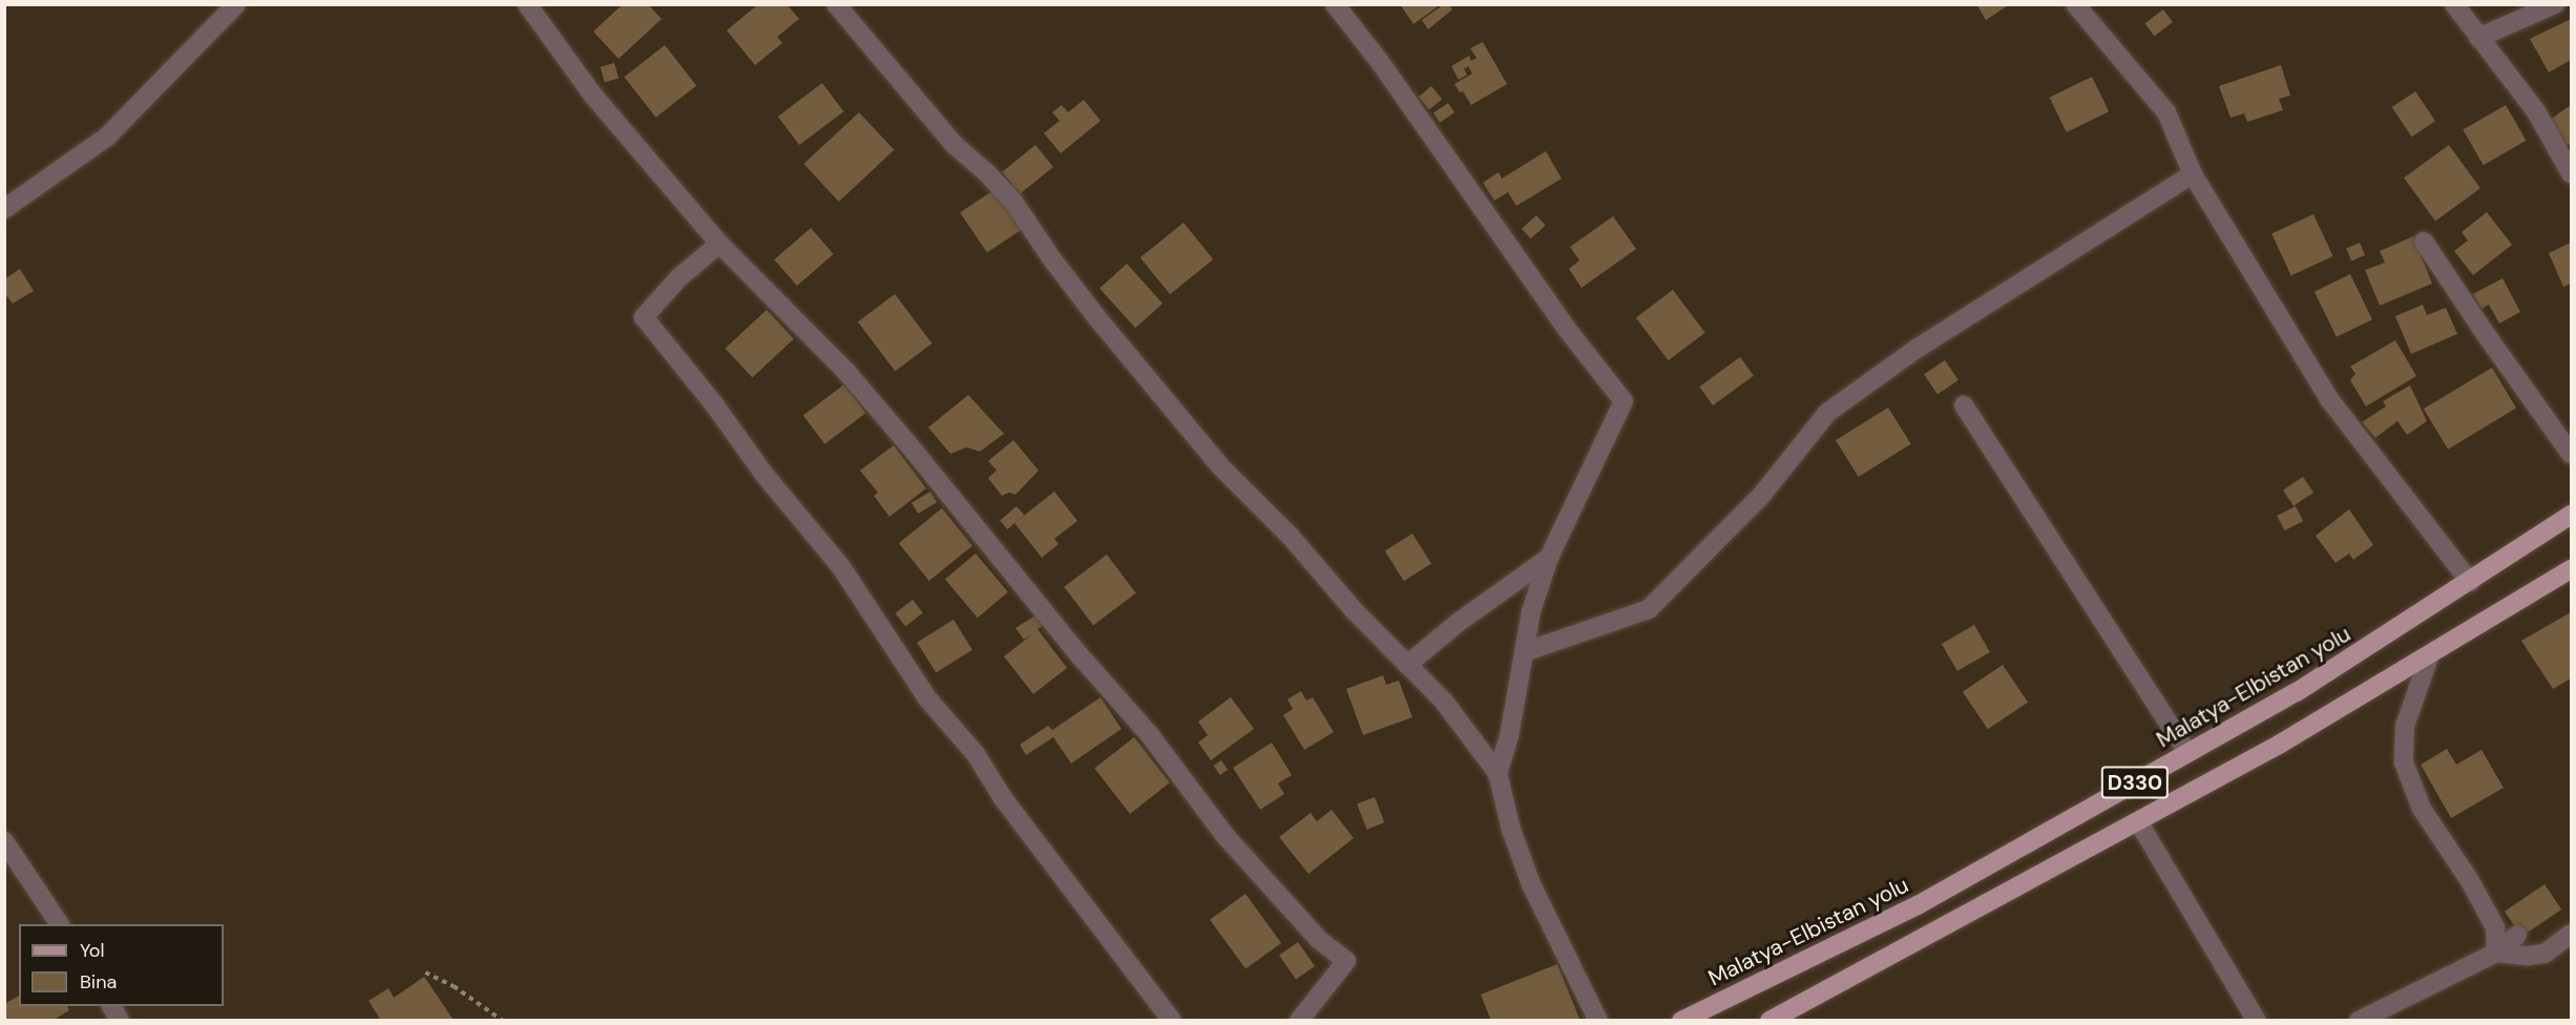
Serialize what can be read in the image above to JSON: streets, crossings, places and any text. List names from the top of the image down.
{
  "streets": {
    "main road": ["Malatya-Elbistan yolu", "D330"]
  },
  "legend": ["Yol", "Bina"]
}
